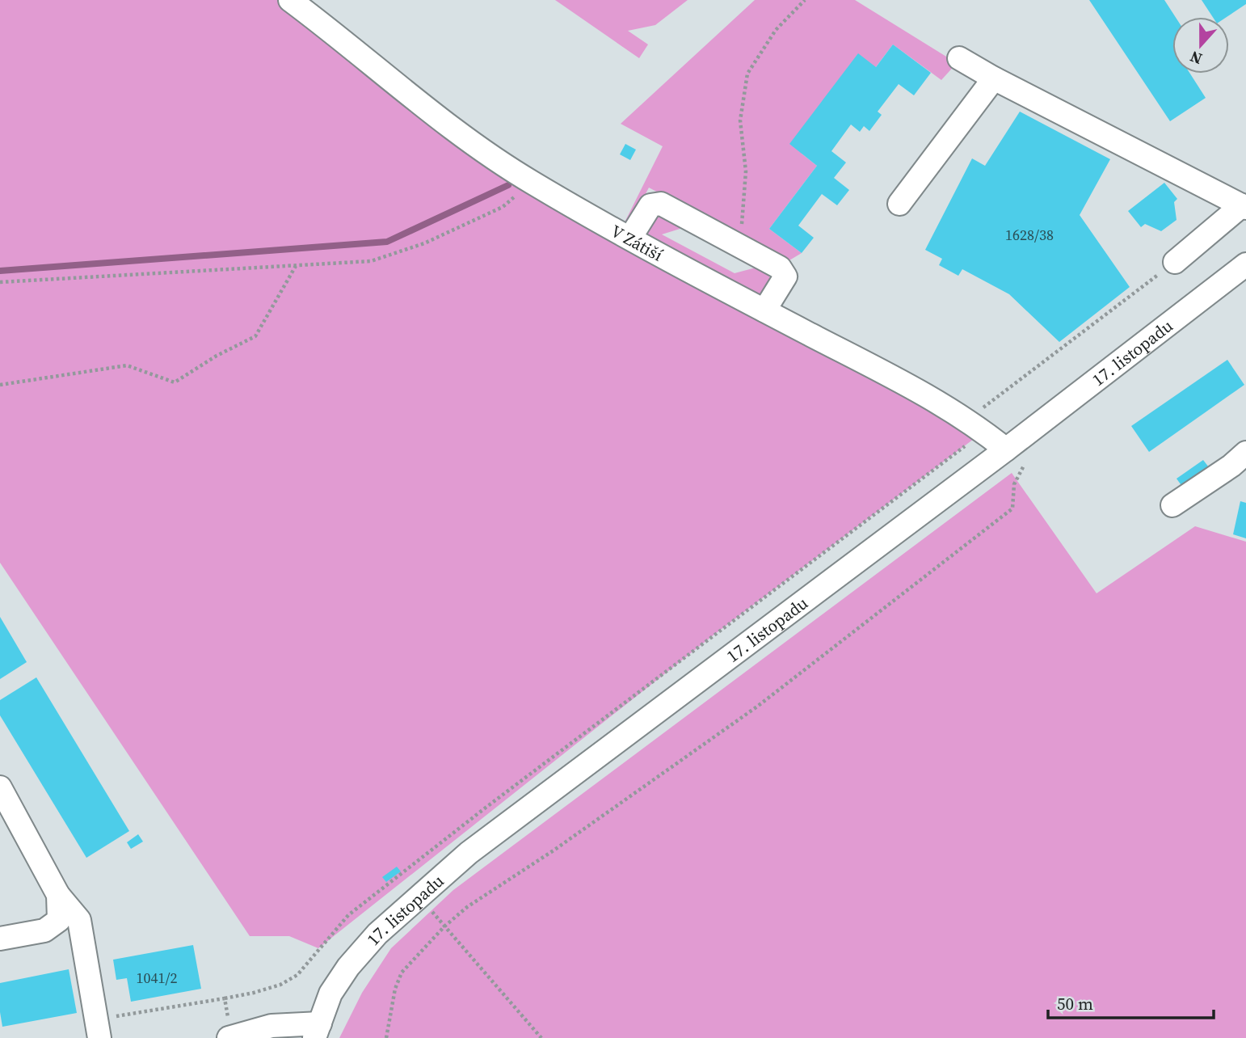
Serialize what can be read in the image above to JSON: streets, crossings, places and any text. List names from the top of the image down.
{
  "streets": {
    "street": ["V Zátiší", "17. listopadu"]
  },
  "crossings": [
    ["V Zátiší", "17. listopadu"]
  ],
  "house_numbers": ["1628/38", "1041/2"],
  "scale_bar": "50 m",
  "north": "bottom"
}
